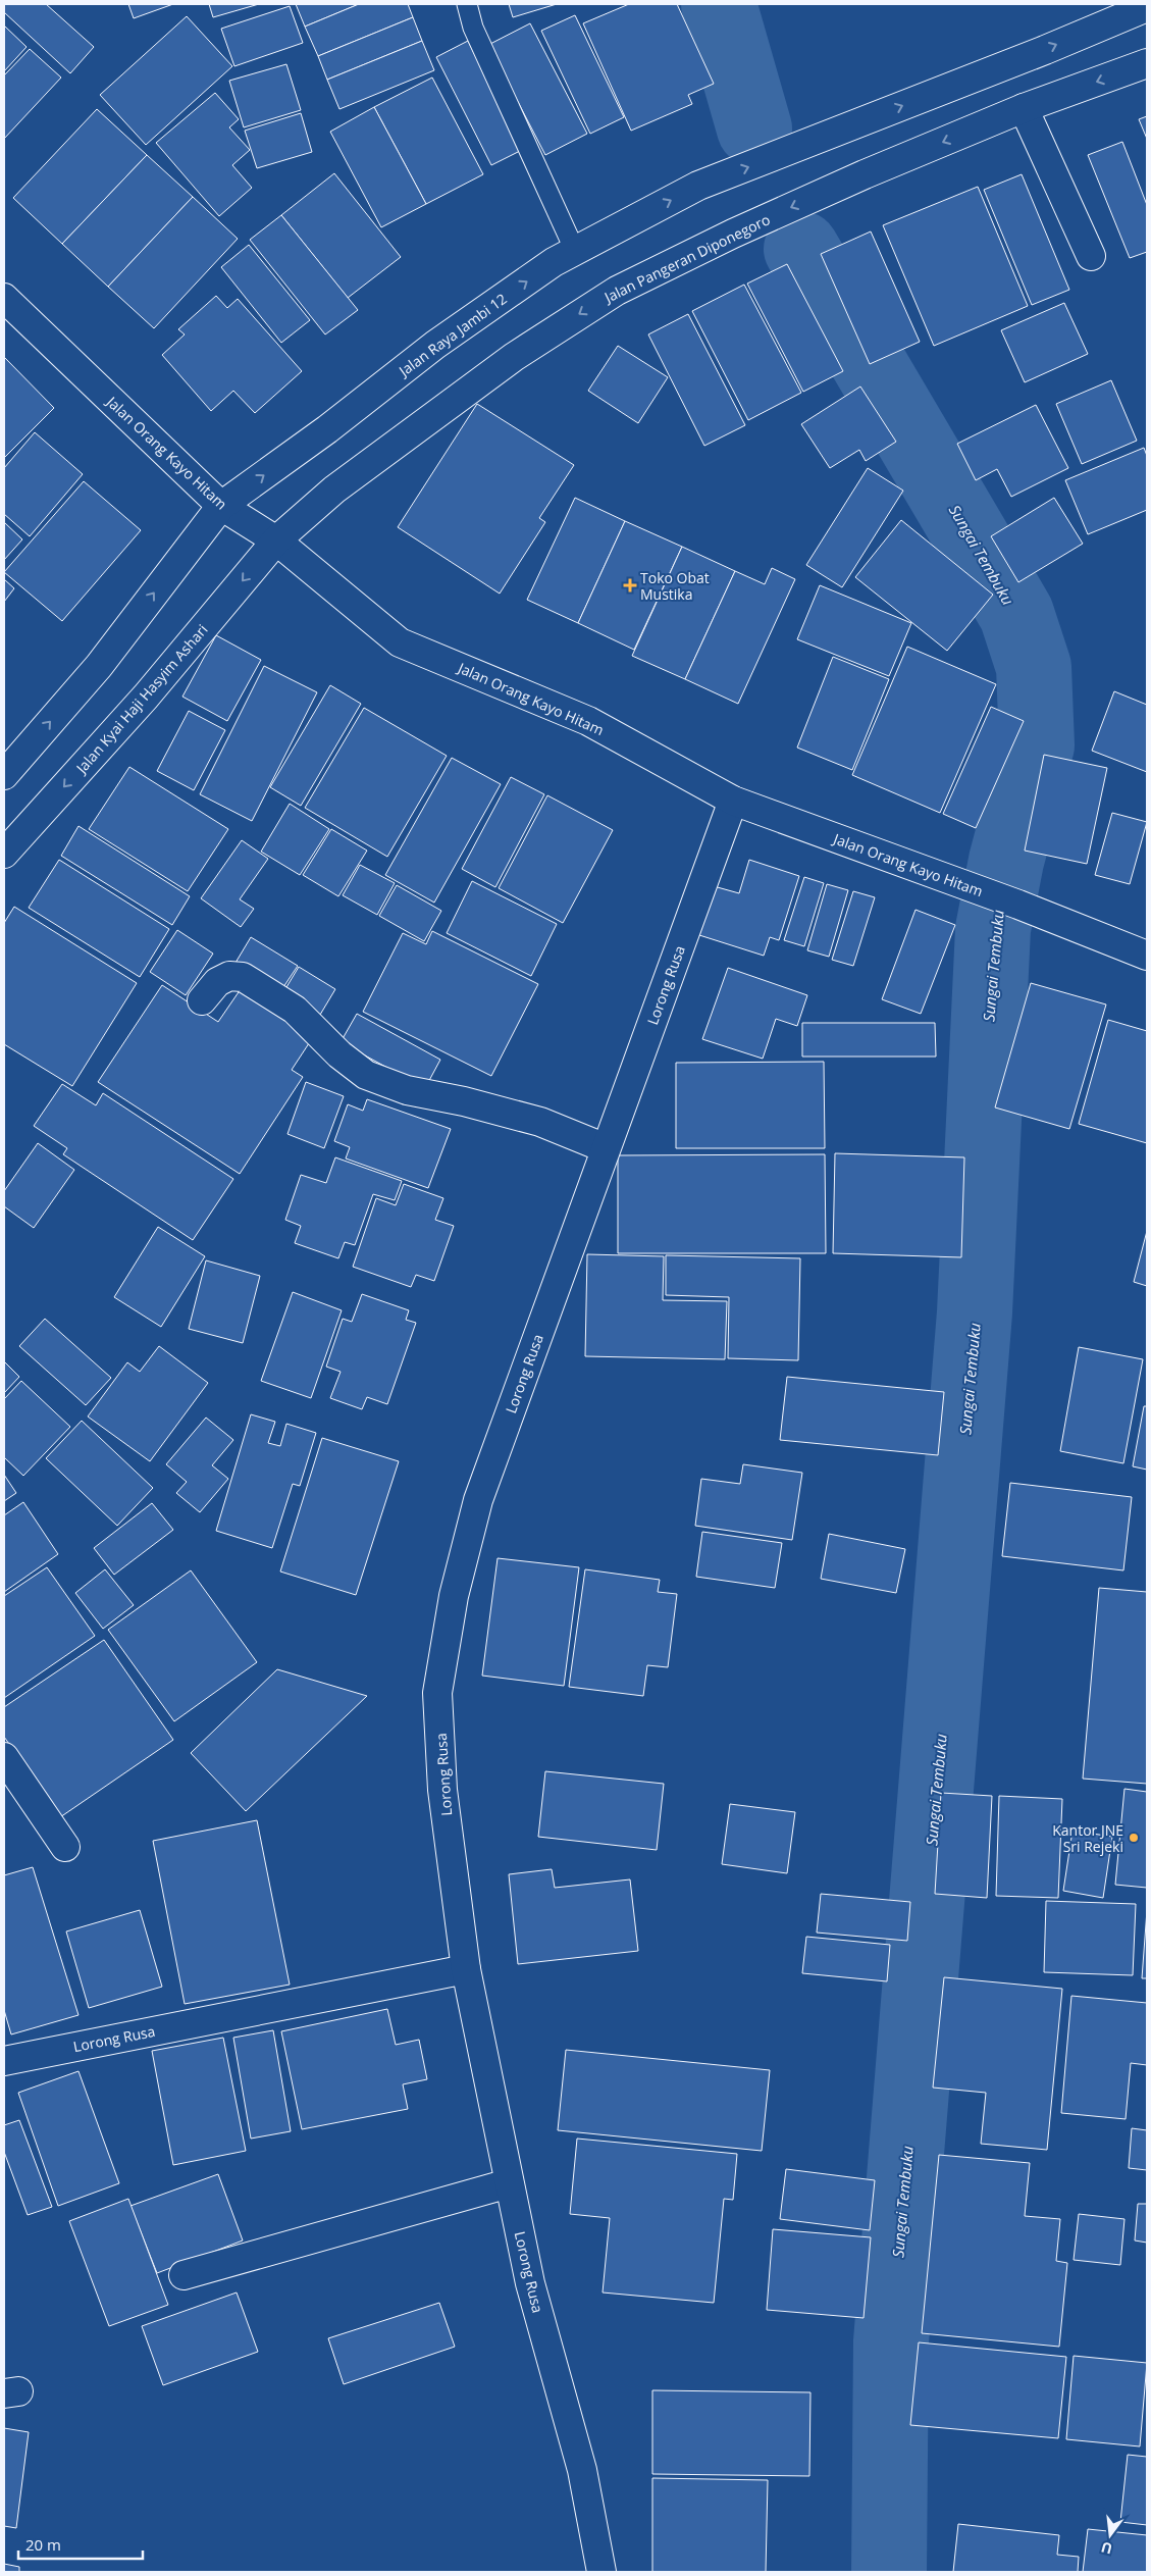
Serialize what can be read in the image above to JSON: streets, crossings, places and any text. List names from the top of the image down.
{
  "streets": {
    "main road": [
      "Jalan Pangeran Diponegoro",
      "Jalan Raya Jambi 12",
      "Jalan Orang Kayo Hitam",
      "Jalan Kyai Haji Hasyim Ashari",
      "Lorong Rusa"
    ]
  },
  "crossings": [
    ["Jalan Pangeran Diponegoro", "Jalan Orang Kayo Hitam"],
    ["Jalan Pangeran Diponegoro", "Jalan Kyai Haji Hasyim Ashari"],
    ["Jalan Raya Jambi 12", "Jalan Orang Kayo Hitam"],
    ["Jalan Orang Kayo Hitam", "Jalan Kyai Haji Hasyim Ashari"],
    ["Jalan Orang Kayo Hitam", "Lorong Rusa"]
  ],
  "one_way": ["Jalan Pangeran Diponegoro", "Jalan Raya Jambi 12", "Jalan Kyai Haji Hasyim Ashari"],
  "water": ["Sungai Tembuku"],
  "places": {
    "health": ["Toko Obat Mustika"],
    "other": ["Kantor JNE Sri Rejeki"]
  },
  "scale_bar": "20 m",
  "north": "bottom"
}
